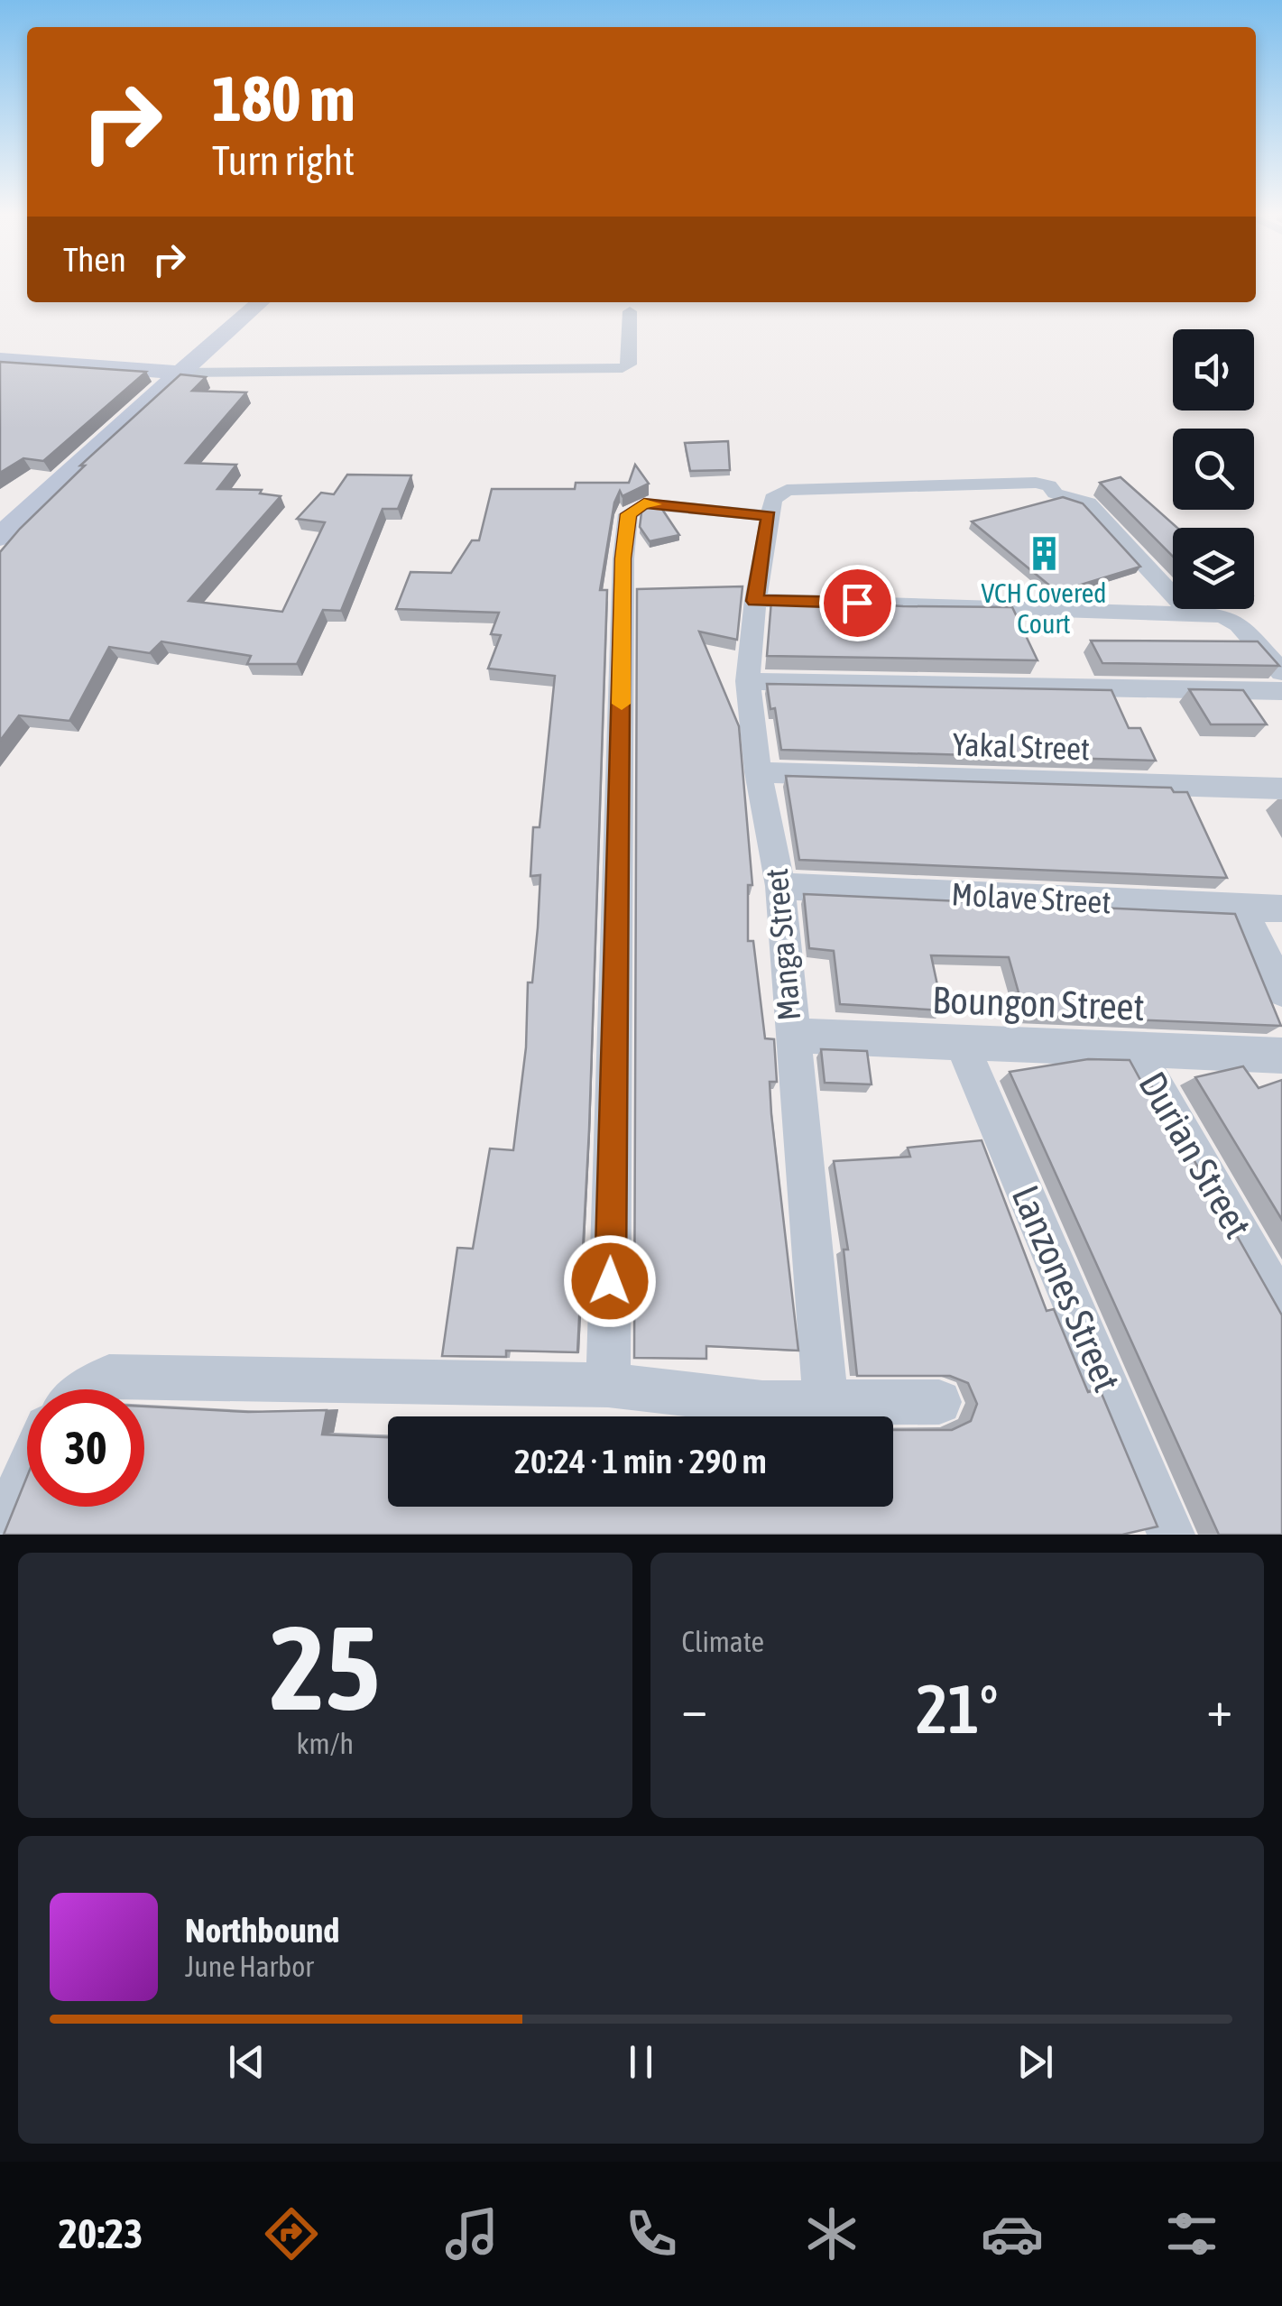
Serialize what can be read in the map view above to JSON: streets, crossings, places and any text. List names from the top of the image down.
{
  "streets": {
    "street": [
      "Yakal Street",
      "Molave Street",
      "Manga Street",
      "Boungon Street",
      "Durian Street",
      "Lanzones Street"
    ]
  },
  "crossings": [
    ["Yakal Street", "Manga Street"],
    ["Molave Street", "Manga Street"],
    ["Manga Street", "Boungon Street"],
    ["Boungon Street", "Durian Street"],
    ["Boungon Street", "Lanzones Street"]
  ],
  "places": {
    "building": ["VCH Covered Court"]
  },
  "page": {
    "turn": ["180 m", "Turn right"],
    "then": "Then",
    "limit": "30",
    "trip": "20:24 · 1 min · 290 m",
    "tile": [
      ["25", "km/h"],
      "Climate"
    ],
    "heat": ["−", "21°", "+"],
    "song": ["Northbound", "June Harbor"],
    "tabs": "20:23"
  }
}
